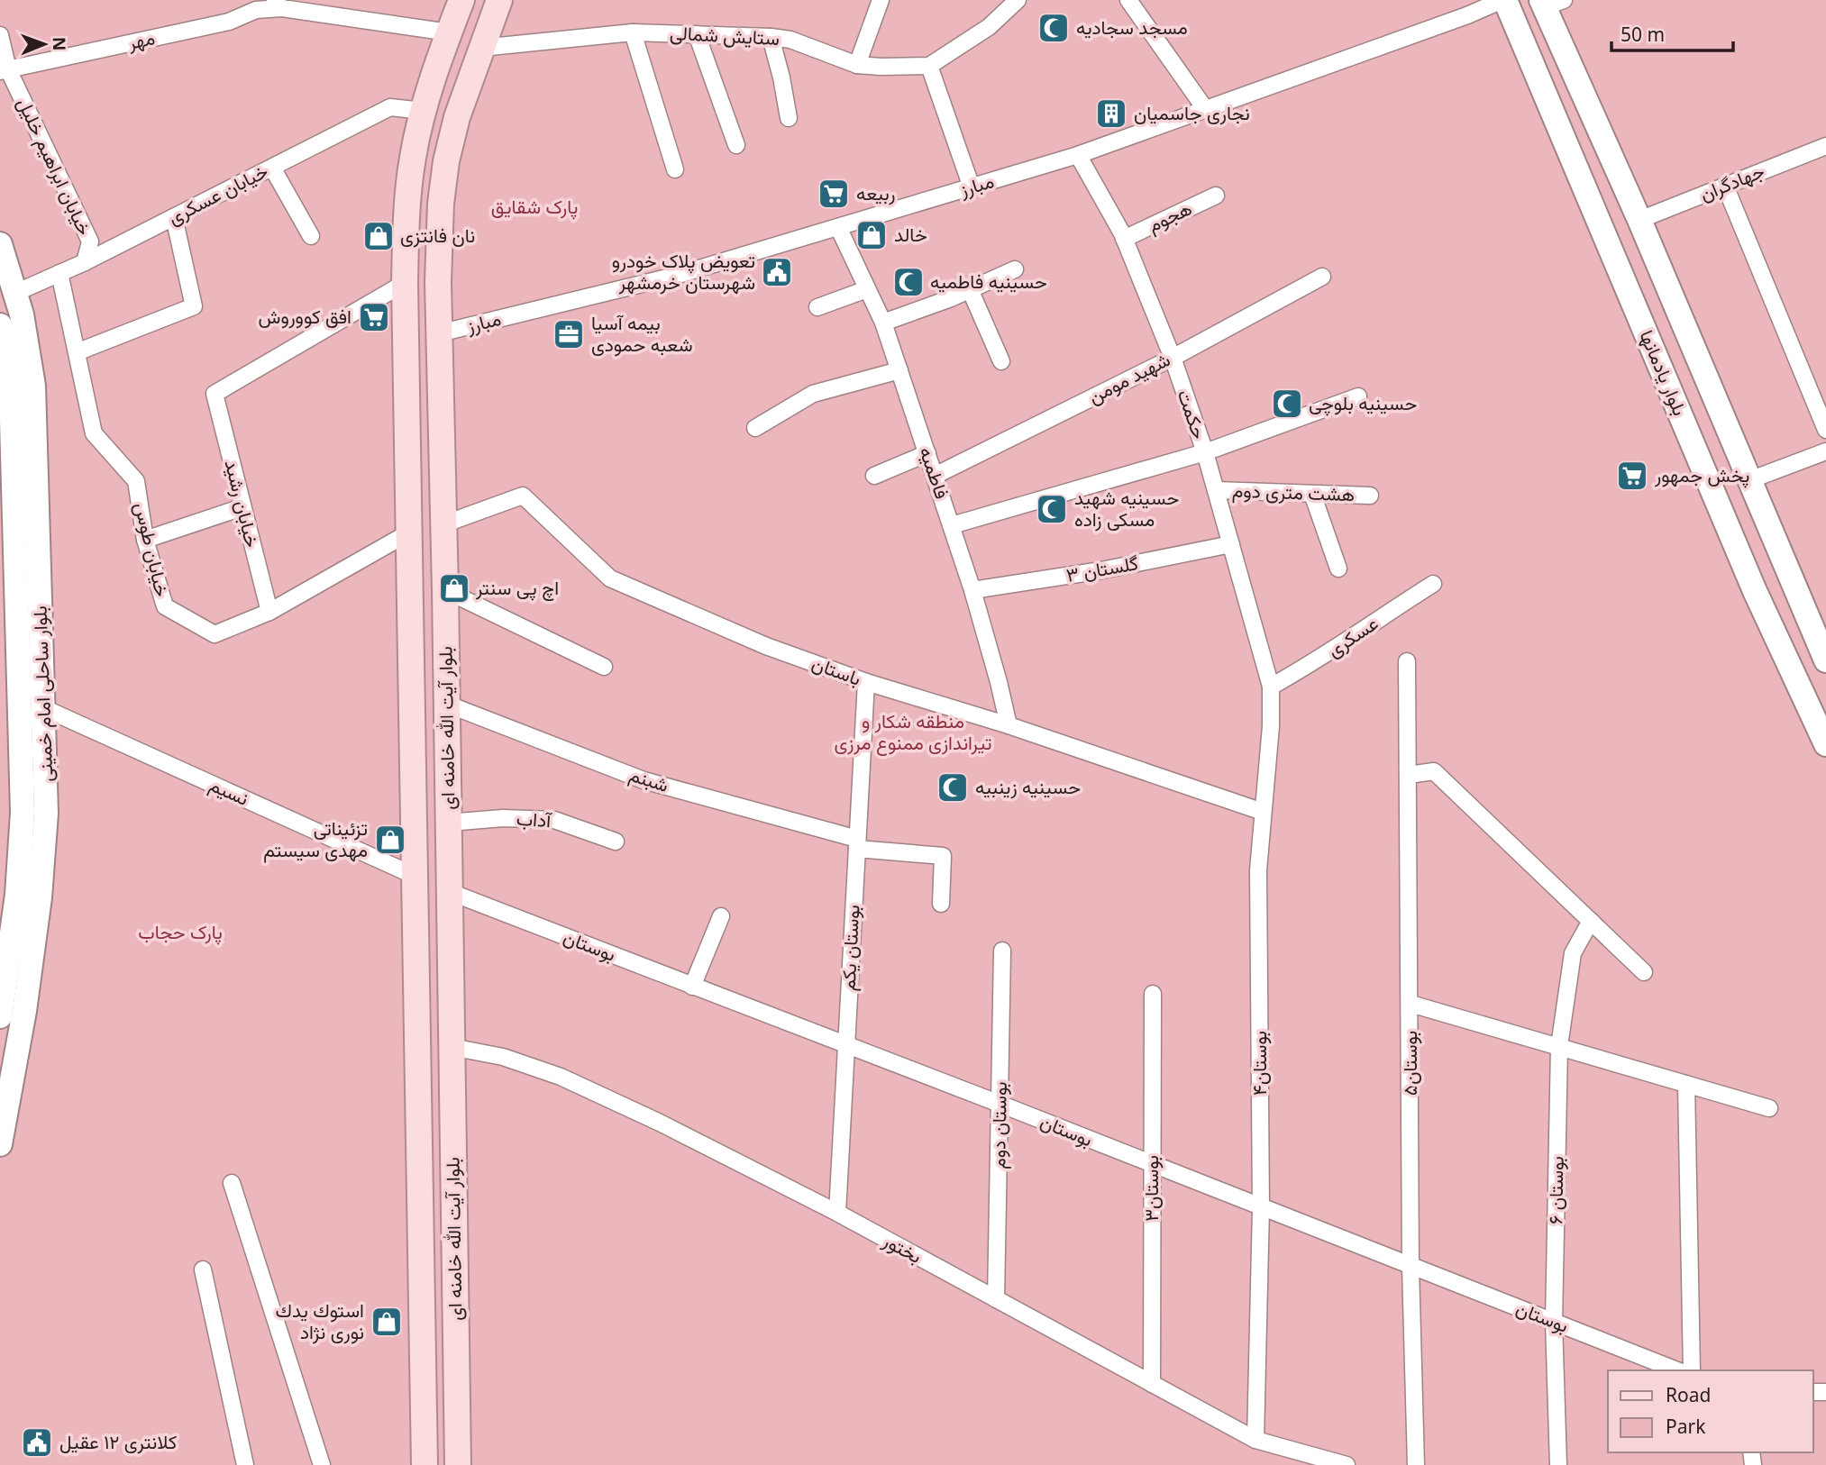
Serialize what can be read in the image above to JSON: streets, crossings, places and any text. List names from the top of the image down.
{
  "streets": {
    "main road": ["بلوار یادمانها", "بلوار ساحلی امام خمینی", "بلوار آیت الله خامنه ای"],
    "street": [
      "ستایش شمالی",
      "مهر",
      "خیابان ابراهیم خلیل",
      "جهادگران",
      "مبارز",
      "خیابان عسکری",
      "هجوم",
      "شهید مومن",
      "حکمت",
      "فاطمیه",
      "هشت متری دوم",
      "خیابان رشید",
      "خیابان طوس",
      "گلستان ۳",
      "عسکری",
      "باستان",
      "شبنم",
      "نسیم",
      "آداب",
      "بوستان",
      "بوستان یکم",
      "بوستان۴",
      "بوستان۵",
      "بوستان دوم",
      "بوستان۳",
      "بوستان ۶",
      "بختور"
    ]
  },
  "crossings": [
    ["ستایش شمالی", "بلوار آیت الله خامنه ای"],
    ["مهر", "خیابان ابراهیم خلیل"],
    ["مهر", "بلوار آیت الله خامنه ای"],
    ["خیابان ابراهیم خلیل", "خیابان عسکری"],
    ["جهادگران", "بلوار یادمانها"],
    ["مبارز", "بلوار یادمانها"],
    ["مبارز", "حکمت"],
    ["مبارز", "فاطمیه"],
    ["مبارز", "بلوار آیت الله خامنه ای"],
    ["خیابان عسکری", "خیابان طوس"],
    ["خیابان عسکری", "بلوار ساحلی امام خمینی"],
    ["خیابان عسکری", "بلوار آیت الله خامنه ای"],
    ["هجوم", "حکمت"],
    ["شهید مومن", "حکمت"],
    ["شهید مومن", "فاطمیه"],
    ["حکمت", "هشت متری دوم"],
    ["حکمت", "گلستان ۳"],
    ["حکمت", "عسکری"],
    ["حکمت", "بوستان۴"],
    ["فاطمیه", "گلستان ۳"],
    ["فاطمیه", "باستان"],
    ["خیابان رشید", "خیابان طوس"],
    ["خیابان رشید", "بلوار آیت الله خامنه ای"],
    ["خیابان طوس", "بلوار آیت الله خامنه ای"],
    ["عسکری", "بوستان۴"],
    ["باستان", "بلوار آیت الله خامنه ای"],
    ["باستان", "بوستان یکم"],
    ["باستان", "بوستان۴"],
    ["بلوار ساحلی امام خمینی", "نسیم"],
    ["بلوار آیت الله خامنه ای", "شبنم"],
    ["بلوار آیت الله خامنه ای", "نسیم"],
    ["بلوار آیت الله خامنه ای", "آداب"],
    ["بلوار آیت الله خامنه ای", "بوستان"],
    ["بلوار آیت الله خامنه ای", "بختور"],
    ["شبنم", "بوستان یکم"],
    ["بوستان", "بوستان یکم"],
    ["بوستان", "بوستان۴"],
    ["بوستان", "بوستان۵"],
    ["بوستان", "بوستان دوم"],
    ["بوستان", "بوستان۳"],
    ["بوستان", "بوستان ۶"],
    ["بوستان یکم", "بختور"],
    ["بوستان۴", "بختور"],
    ["بوستان دوم", "بختور"],
    ["بوستان۳", "بختور"]
  ],
  "parks": ["پارک شقایق", "منطقه شکار و تیراندازی ممنوع مرزی", "پارک حجاب"],
  "places": {
    "mosque": [
      "مسجد سجادیه",
      "حسینیه فاطمیه",
      "حسینیه بلوچی",
      "حسینیه شهید مسکی زاده",
      "حسینیه زینبیه"
    ],
    "building": ["نجاری جاسمیان"],
    "supermarket": ["ربیعه", "افق کووروش", "پخش جمهور"],
    "shop": [
      "خالد",
      "نان فانتزی",
      "اچ پی سنتر",
      "تزئیناتی مهدی سیستم",
      "استوك يدك نوری نژاد"
    ],
    "public building": ["تعویض پلاک خودرو شهرستان خرمشهر", "کلانتری ۱۲ عقیل"],
    "office": ["بیمه آسیا شعبه حمودی"]
  },
  "legend": ["Road", "Park"],
  "scale_bar": "50 m",
  "north": "right"
}
